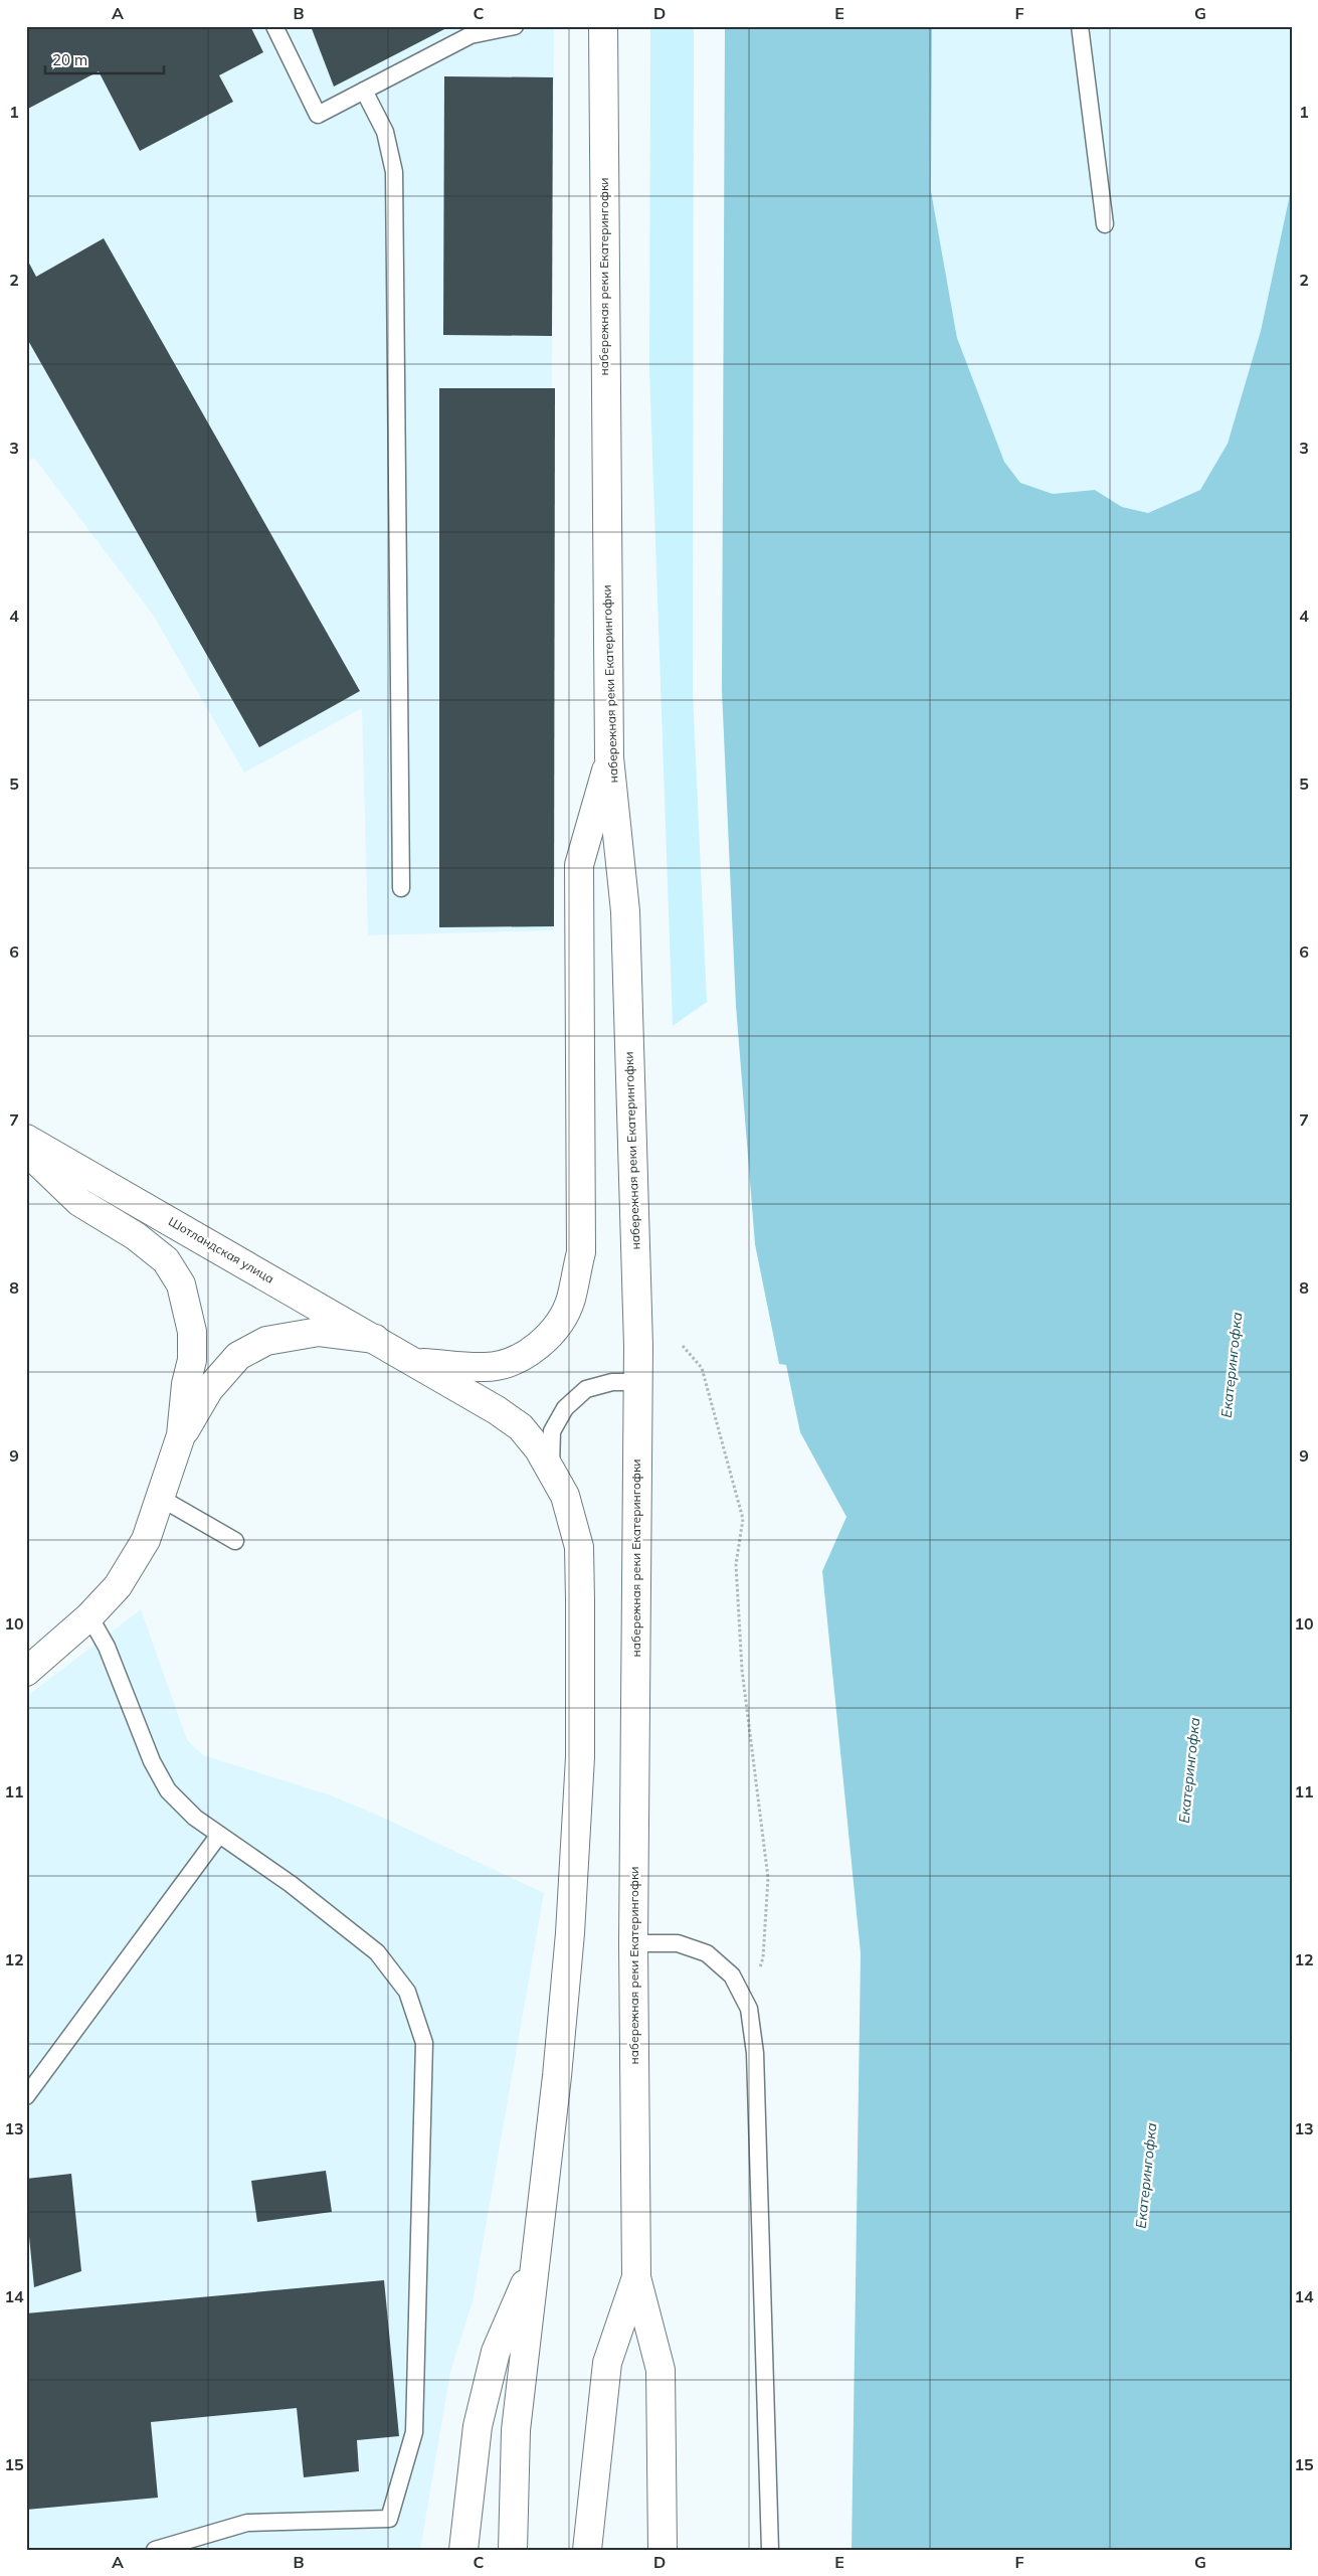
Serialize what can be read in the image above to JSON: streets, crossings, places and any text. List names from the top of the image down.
{
  "streets": {
    "main road": ["набережная реки Екатерингофки", "Шотландская улица"]
  },
  "water": ["Екатерингофка"],
  "scale_bar": "20 m",
  "grid": {
    "columns": [
      "A",
      "B",
      "C",
      "D",
      "E",
      "F",
      "G"
    ],
    "rows": [
      "1",
      "2",
      "3",
      "4",
      "5",
      "6",
      "7",
      "8",
      "9",
      "10",
      "11",
      "12",
      "13",
      "14",
      "15"
    ]
  }
}
